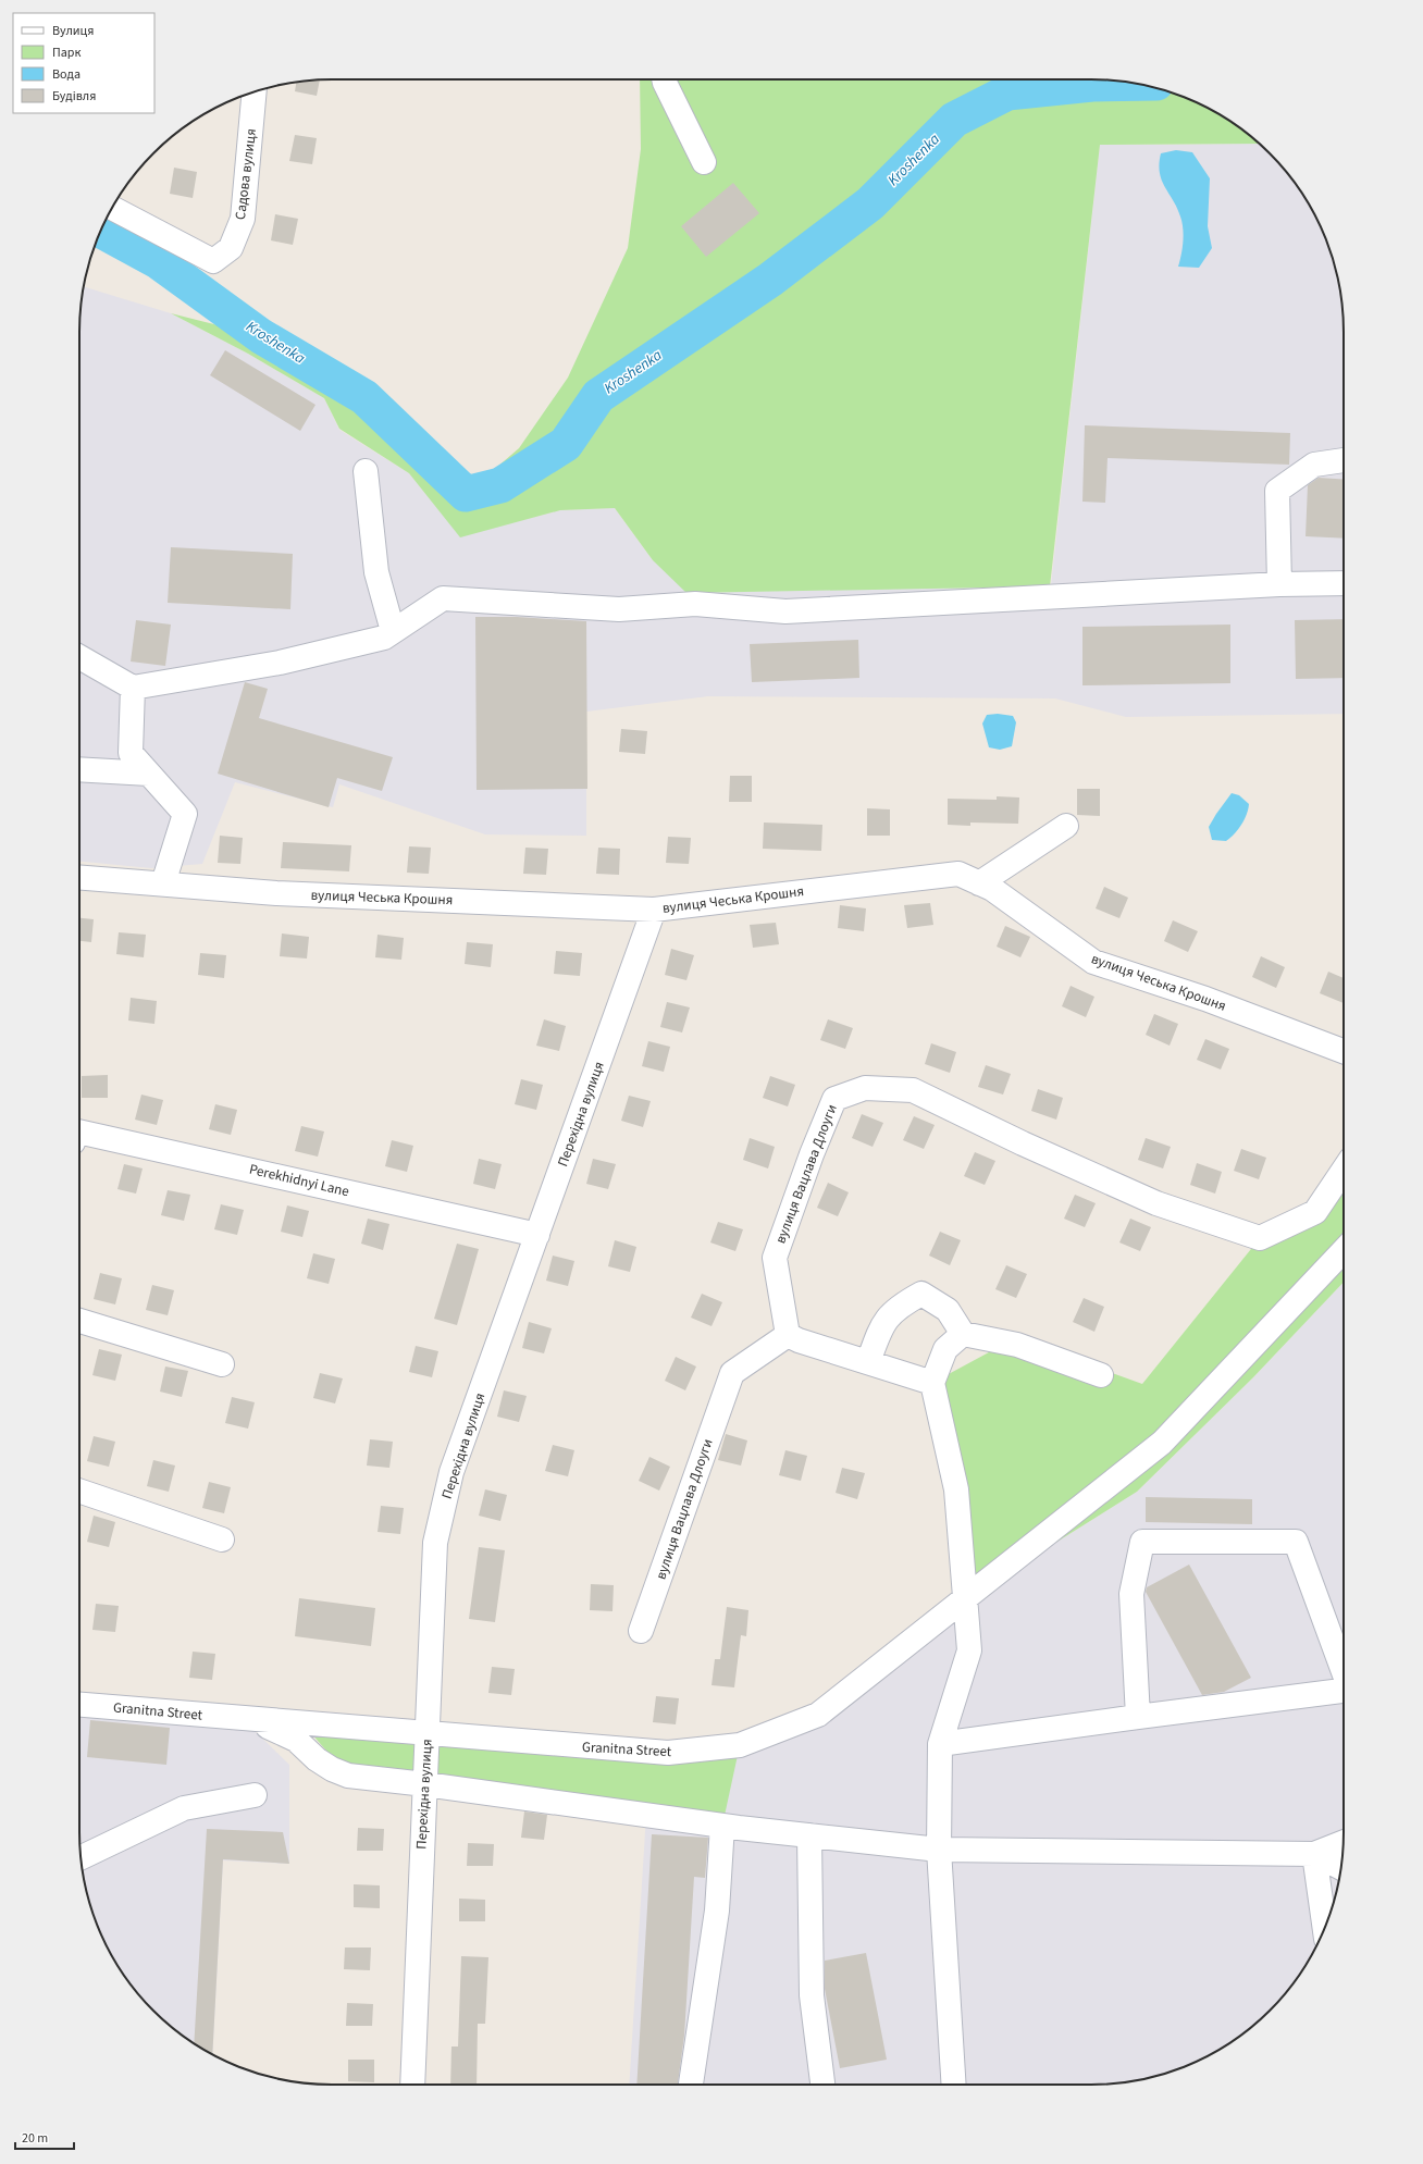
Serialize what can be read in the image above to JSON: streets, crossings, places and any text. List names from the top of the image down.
{
  "streets": {
    "street": [
      "Садова вулиця",
      "вулиця Чеська Крошня",
      "Перехідна вулиця",
      "вулиця Вацлава Длоуги",
      "Perekhidnyi Lane",
      "Granitna Street"
    ]
  },
  "crossings": [
    ["вулиця Чеська Крошня", "Перехідна вулиця"],
    ["Перехідна вулиця", "Perekhidnyi Lane"],
    ["Перехідна вулиця", "Granitna Street"]
  ],
  "water": ["Kroshenka"],
  "legend": [
    "Вулиця",
    "Парк",
    "Вода",
    "Будівля"
  ],
  "scale_bar": "20 m"
}
